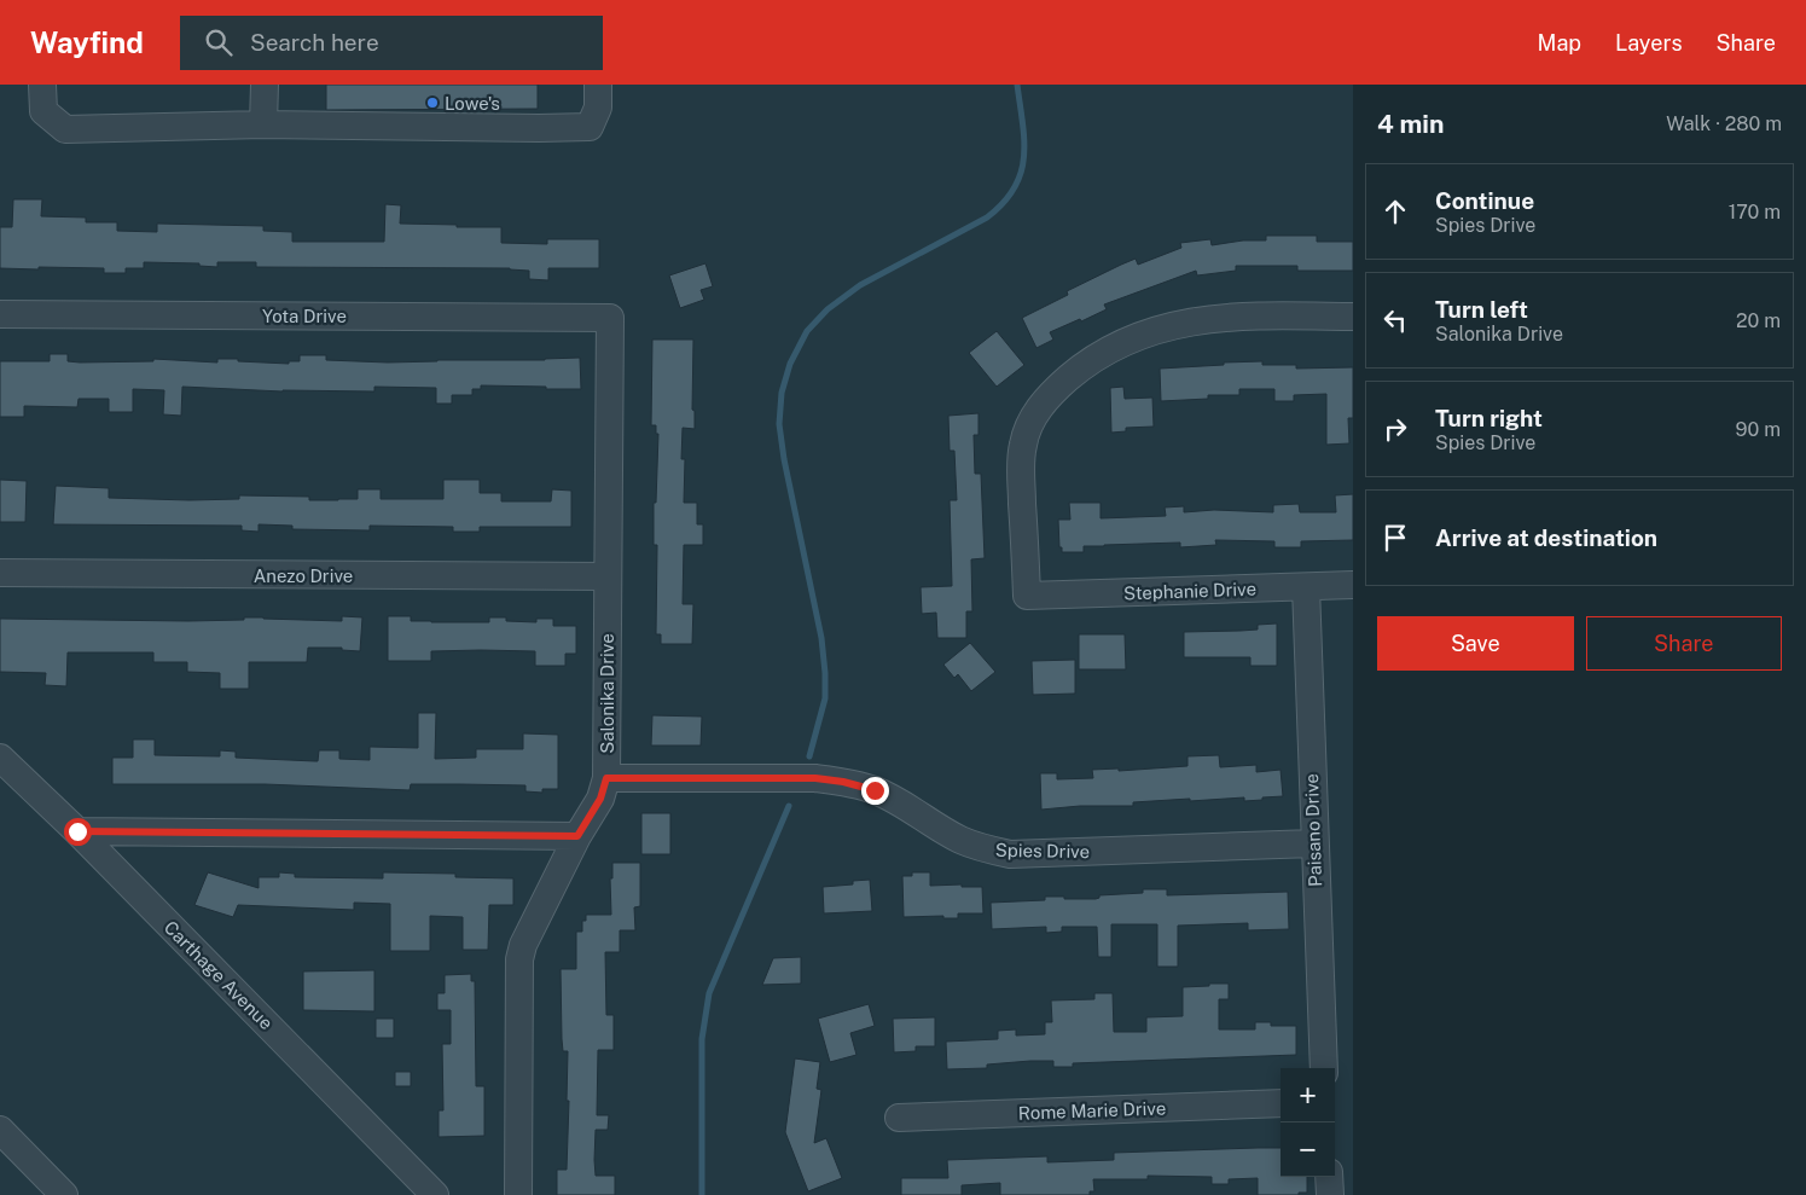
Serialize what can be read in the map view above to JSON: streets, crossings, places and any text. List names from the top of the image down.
{
  "streets": {
    "street": [
      "Yota Drive",
      "Anezo Drive",
      "Stephanie Drive",
      "Salonika Drive",
      "Paisano Drive",
      "Spies Drive",
      "Carthage Avenue",
      "Rome Marie Drive"
    ]
  },
  "crossings": [
    ["Yota Drive", "Salonika Drive"],
    ["Anezo Drive", "Salonika Drive"],
    ["Stephanie Drive", "Paisano Drive"],
    ["Salonika Drive", "Spies Drive"],
    ["Paisano Drive", "Spies Drive"]
  ],
  "places": ["Lowe's"],
  "page": {
    "header": "Wayfind",
    "search": "Search here",
    "nav": ["Map", "Layers", "Share"],
    "heading": ["4 min", "Walk · 280 m"],
    "list": [
      ["Continue", "Spies Drive", "170 m"],
      ["Turn left", "Salonika Drive", "20 m"],
      ["Turn right", "Spies Drive", "90 m"],
      "Arrive at destination"
    ],
    "buttons": ["Save", "Share"],
    "map_buttons": ["+", "−"]
  }
}
